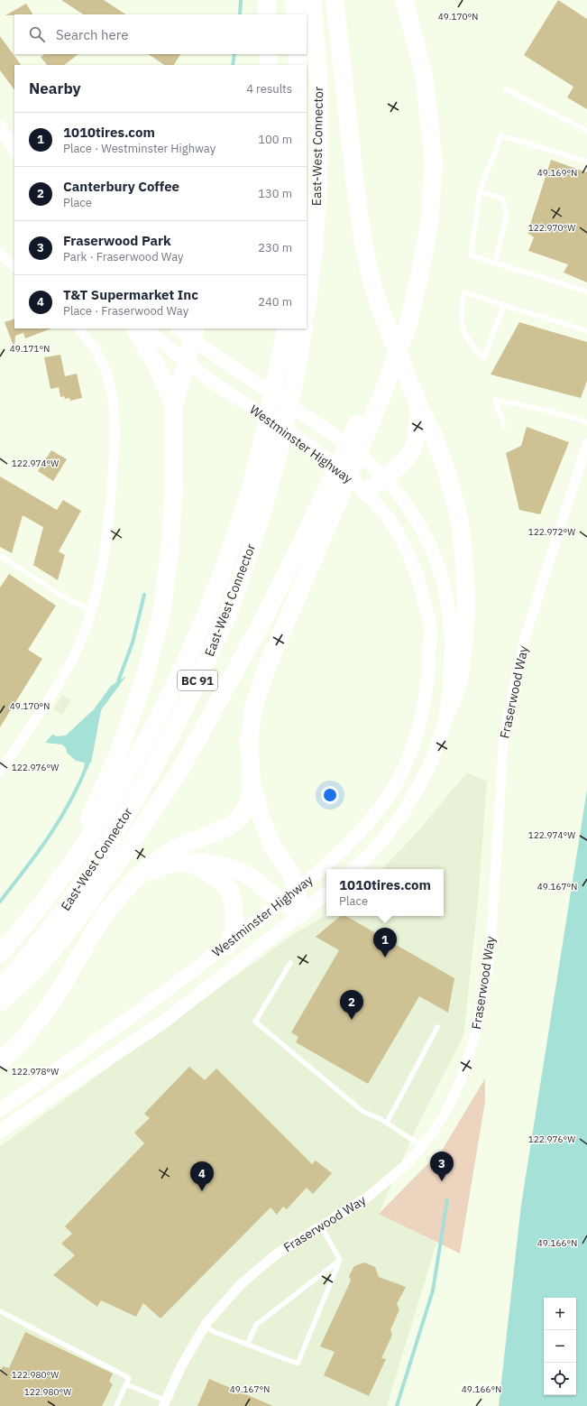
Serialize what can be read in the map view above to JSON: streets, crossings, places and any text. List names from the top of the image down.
{
  "streets": {
    "highway": ["East-West Connector", "BC 91"],
    "main road": ["Westminster Highway"],
    "street": ["Fraserwood Way"]
  },
  "page": {
    "search": "Search here",
    "heading": ["Nearby", "4 results"],
    "list": [
      {
        "mark": "1",
        "name": "1010tires.com",
        "note": "Place · Westminster Highway",
        "value": "100 m"
      },
      {
        "mark": "2",
        "name": "Canterbury Coffee",
        "note": "Place",
        "value": "130 m"
      },
      {
        "mark": "3",
        "name": "Fraserwood Park",
        "note": "Park · Fraserwood Way",
        "value": "230 m"
      },
      {
        "mark": "4",
        "name": "T&T Supermarket Inc",
        "note": "Place · Fraserwood Way",
        "value": "240 m"
      }
    ],
    "popup": ["1010tires.com", "Place"],
    "pins": [
      "1",
      "2",
      "3",
      "4"
    ],
    "map_buttons": ["+", "−"]
  },
  "coordinates": [
    "49.170°N",
    "49.169°N",
    "122.970°W",
    "49.171°N",
    "122.974°W",
    "122.972°W",
    "122.976°W",
    "49.167°N",
    "122.978°W",
    "49.166°N",
    "122.980°W"
  ]
}
